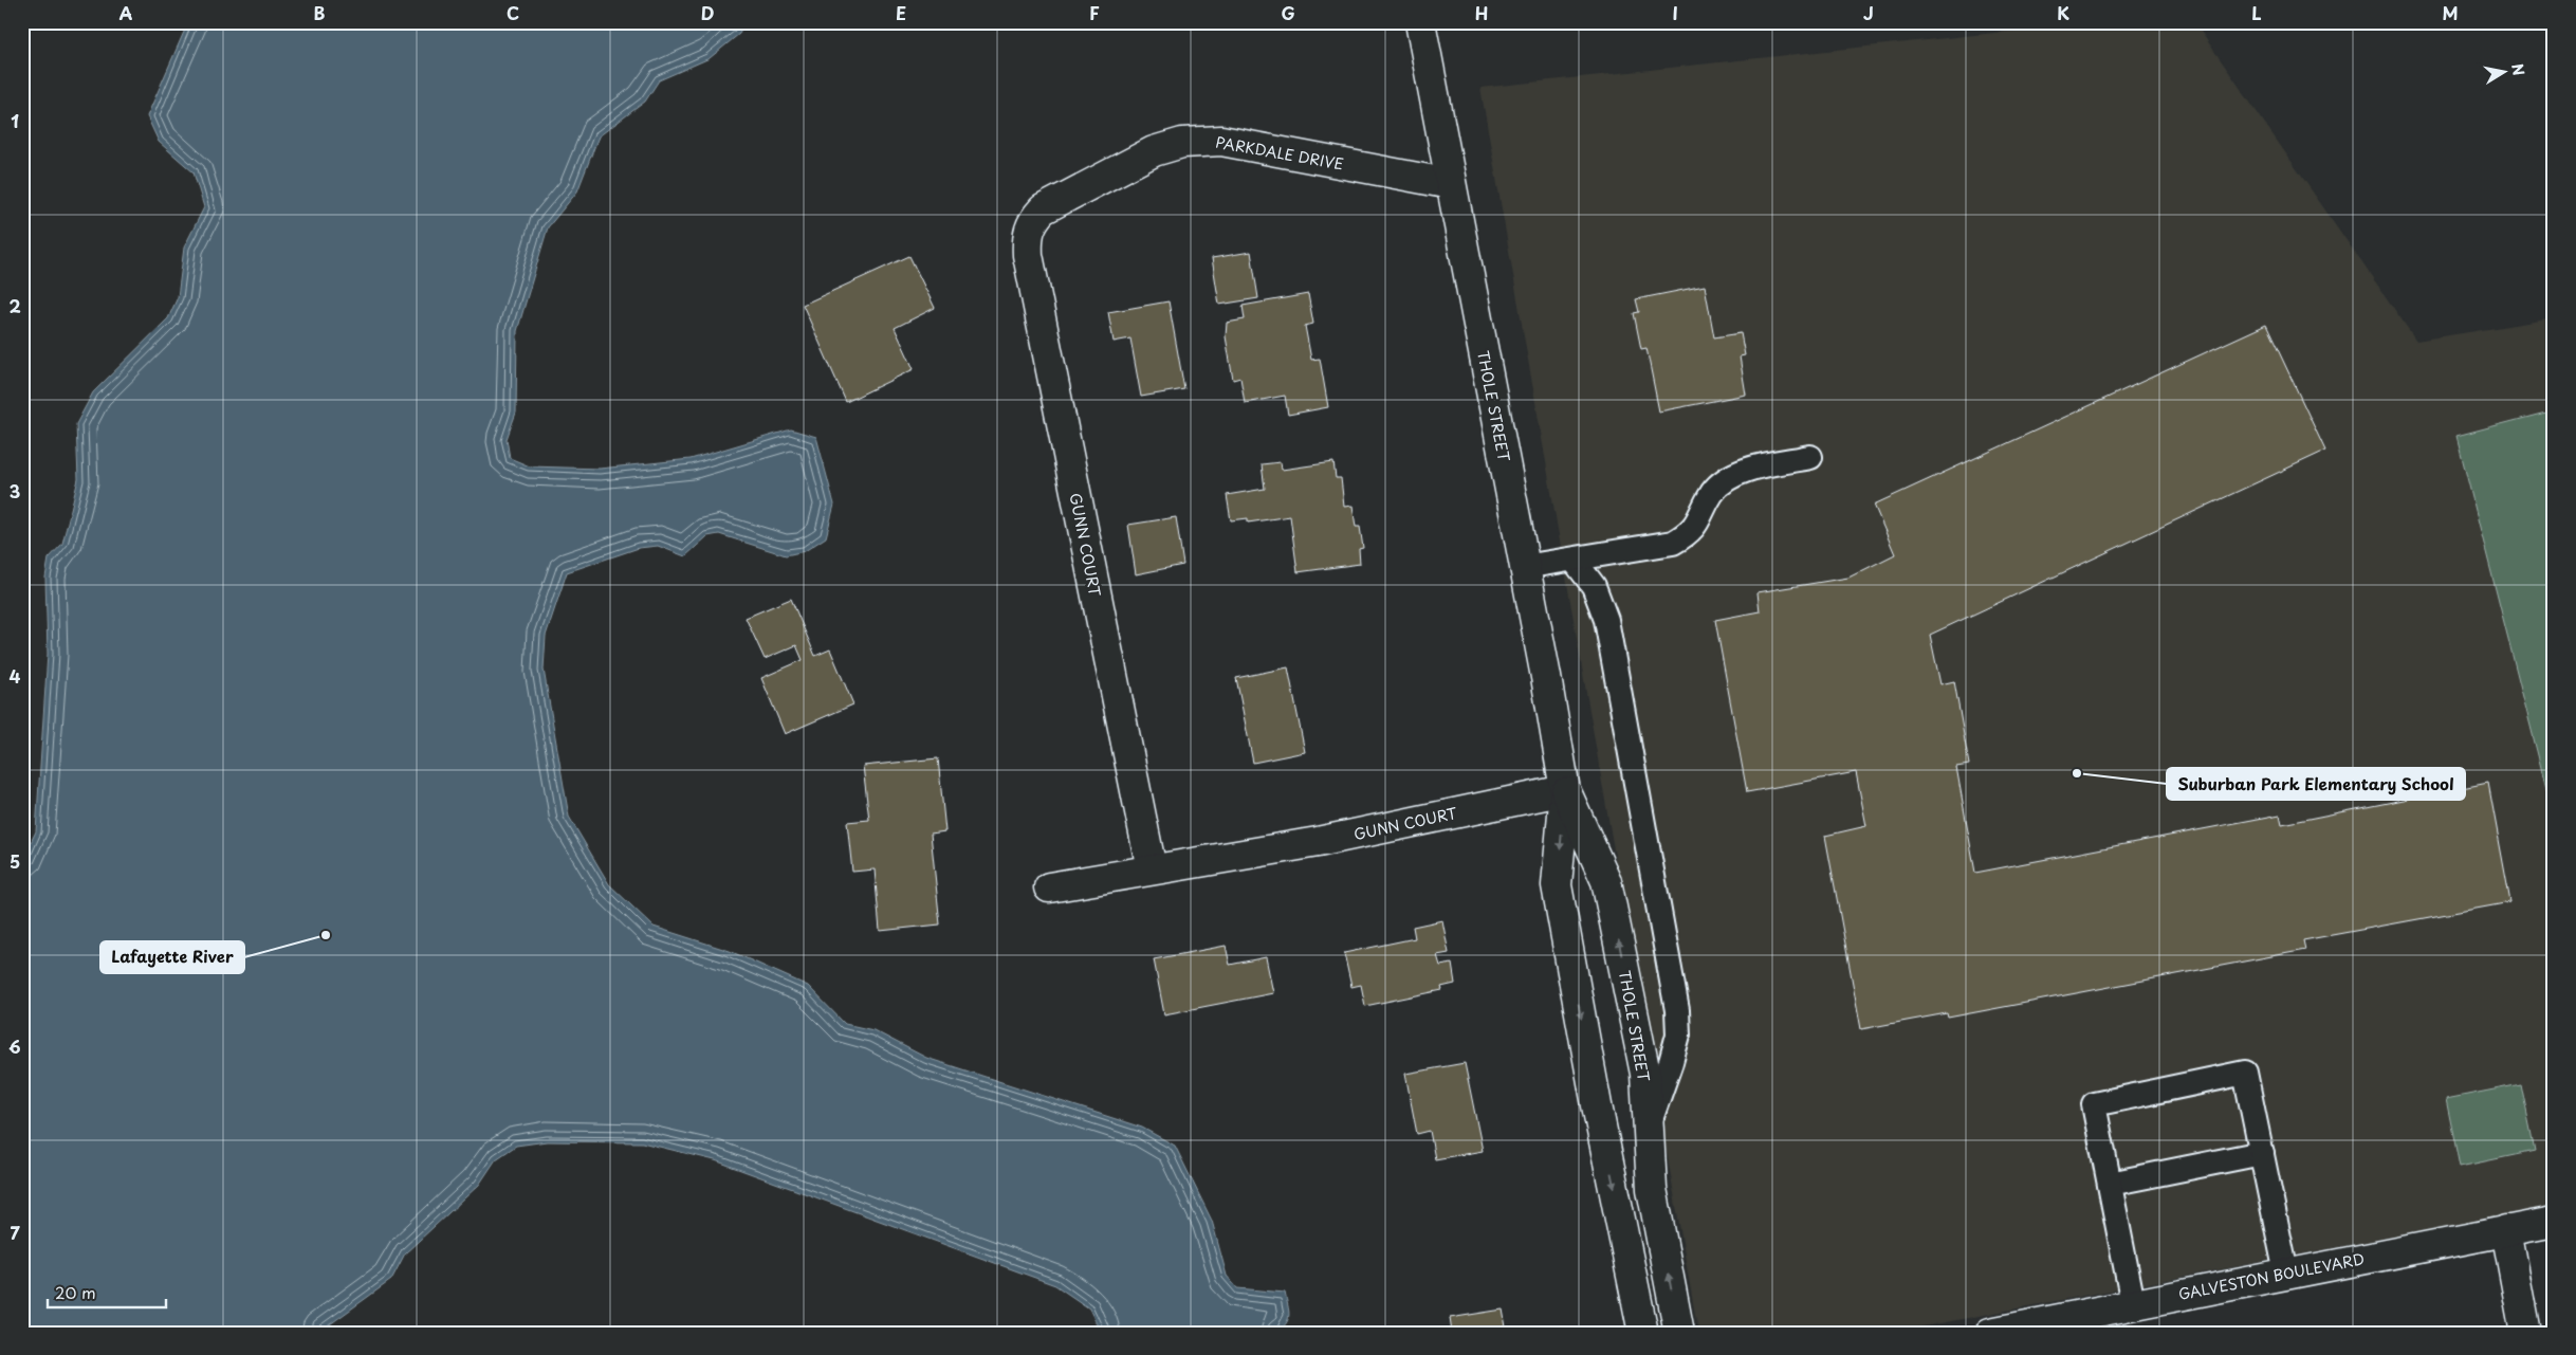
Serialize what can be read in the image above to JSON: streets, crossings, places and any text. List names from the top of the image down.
{
  "streets": {
    "street": [
      "PARKDALE DRIVE",
      "THOLE STREET",
      "GUNN COURT",
      "GALVESTON BOULEVARD"
    ]
  },
  "crossings": [
    ["PARKDALE DRIVE", "THOLE STREET"],
    ["PARKDALE DRIVE", "GUNN COURT"],
    ["THOLE STREET", "GUNN COURT"]
  ],
  "places": ["Suburban Park Elementary School", "Lafayette River"],
  "scale_bar": "20 m",
  "north": "right",
  "grid": {
    "columns": [
      "A",
      "B",
      "C",
      "D",
      "E",
      "F",
      "G",
      "H",
      "I",
      "J",
      "K",
      "L",
      "M"
    ],
    "rows": [
      "1",
      "2",
      "3",
      "4",
      "5",
      "6",
      "7"
    ]
  }
}
